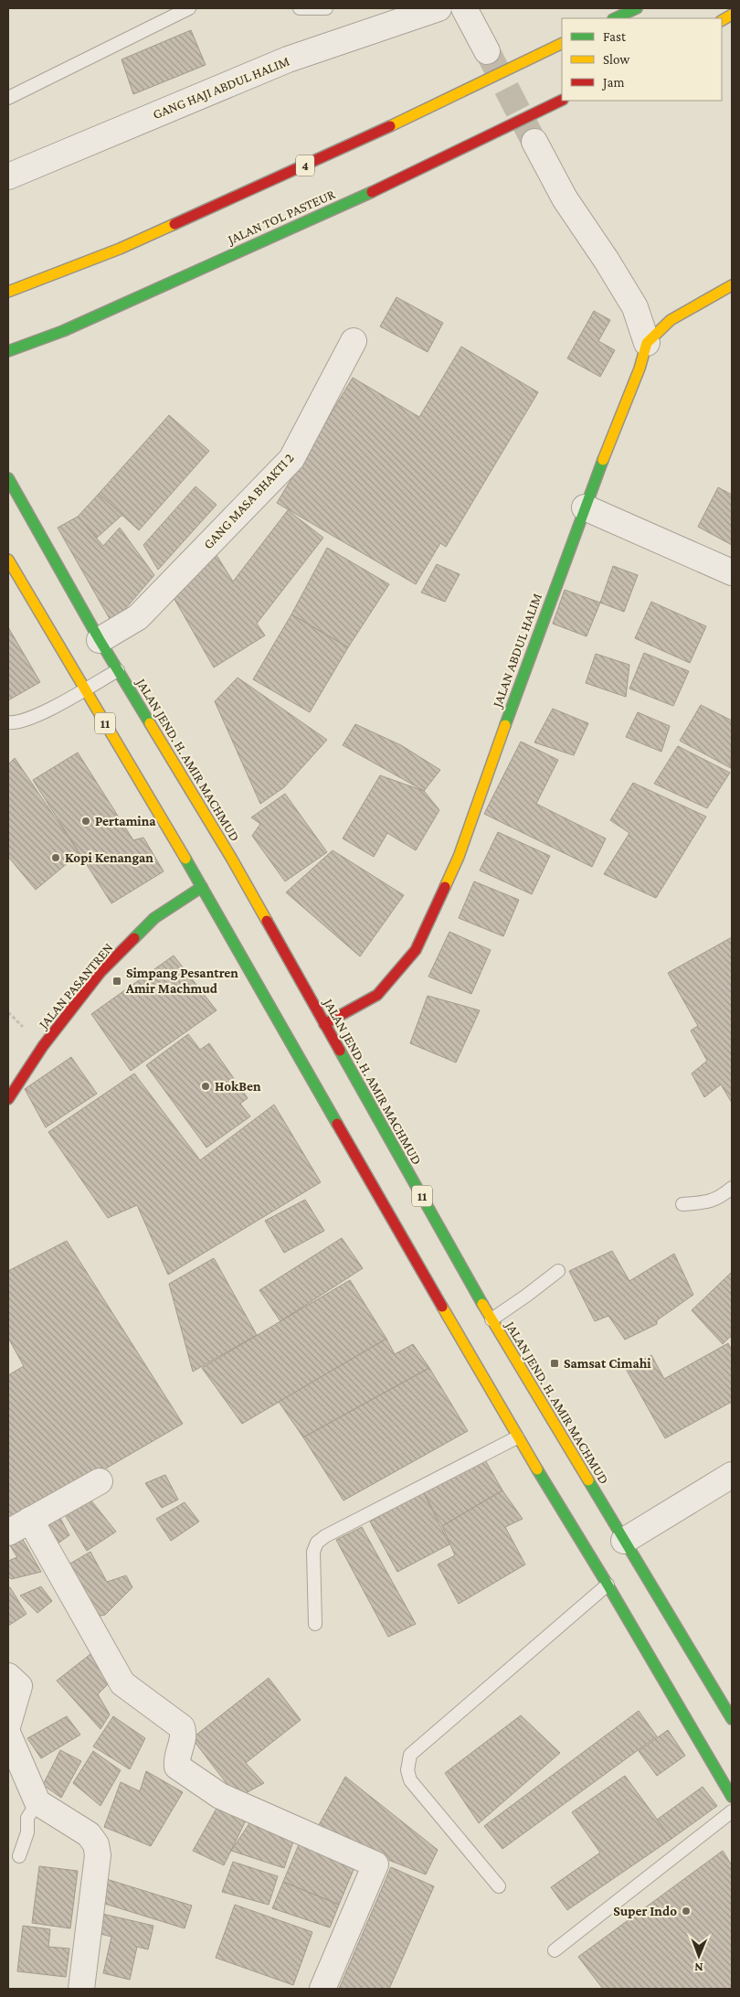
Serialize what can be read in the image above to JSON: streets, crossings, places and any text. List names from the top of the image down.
{
  "streets": {
    "main road": [
      "4",
      "JALAN TOL PASTEUR",
      "JALAN ABDUL HALIM",
      "11",
      "JALAN JEND. H. AMIR MACHMUD",
      "JALAN PASANTREN"
    ],
    "street": ["GANG HAJI ABDUL HALIM", "GANG MASA BHAKTI 2"]
  },
  "crossings": [
    ["GANG MASA BHAKTI 2", "JALAN JEND. H. AMIR MACHMUD"],
    ["JALAN ABDUL HALIM", "JALAN JEND. H. AMIR MACHMUD"],
    ["11", "JALAN PASANTREN"]
  ],
  "places": {
    "other": [
      "Pertamina",
      "Kopi Kenangan",
      "HokBen",
      "Super Indo"
    ],
    "transit": ["Simpang Pesantren Amir Machmud", "Samsat Cimahi"]
  },
  "legend": ["Fast", "Slow", "Jam"],
  "north": "bottom"
}
